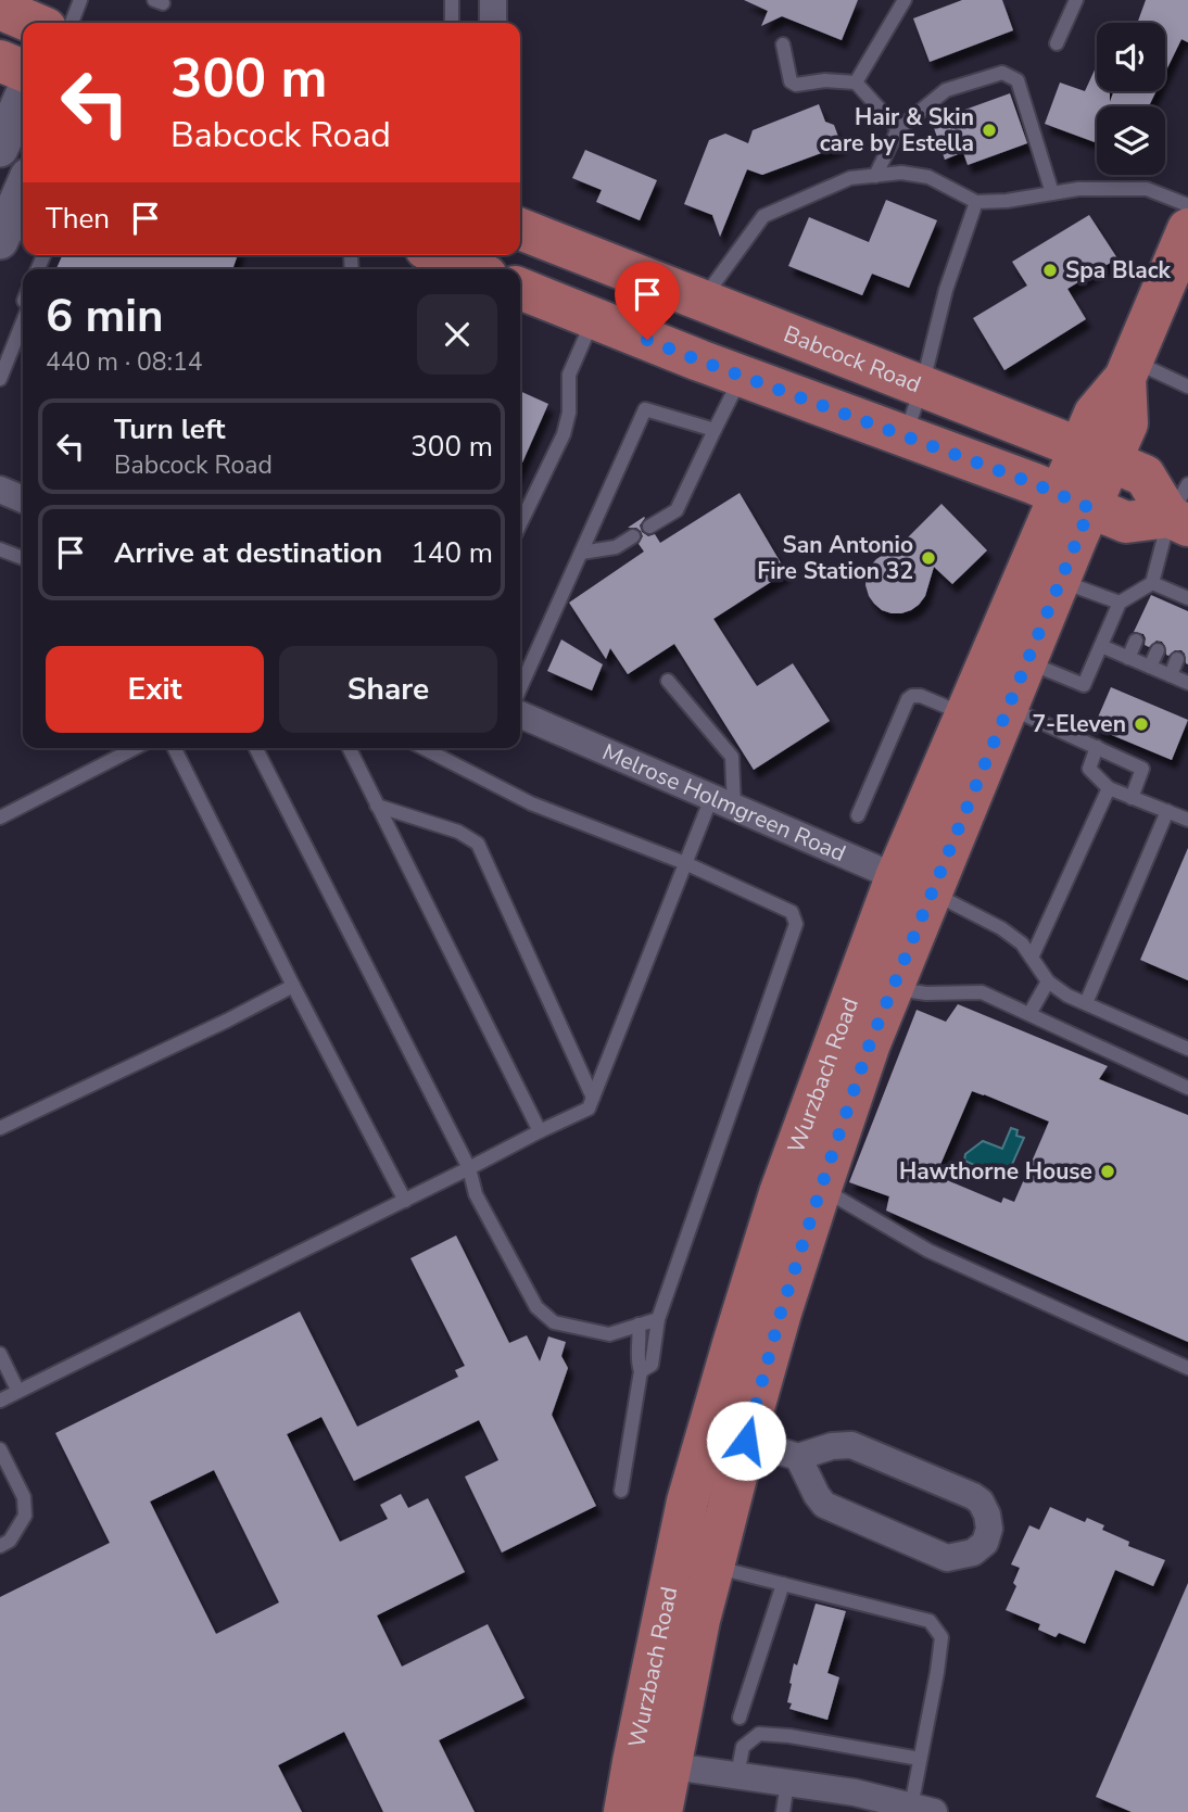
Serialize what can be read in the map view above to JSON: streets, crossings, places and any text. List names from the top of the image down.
{
  "streets": {
    "main road": ["Babcock Road", "Wurzbach Road"],
    "street": ["Melrose Holmgreen Road"]
  },
  "crossings": [
    ["Babcock Road", "Wurzbach Road"],
    ["Melrose Holmgreen Road", "Wurzbach Road"]
  ],
  "places": [
    "Hair & Skin care by Estella",
    "Spa Black",
    "San Antonio Fire Station 32",
    "7-Eleven",
    "Hawthorne House"
  ],
  "page": {
    "turn": ["300 m", "Babcock Road"],
    "then": "Then",
    "heading": ["6 min", "440 m · 08:14"],
    "list": [
      {
        "name": "Turn left",
        "note": "Babcock Road",
        "value": "300 m"
      },
      {
        "name": "Arrive at destination",
        "value": "140 m"
      }
    ],
    "buttons": ["Exit", "Share"]
  }
}
